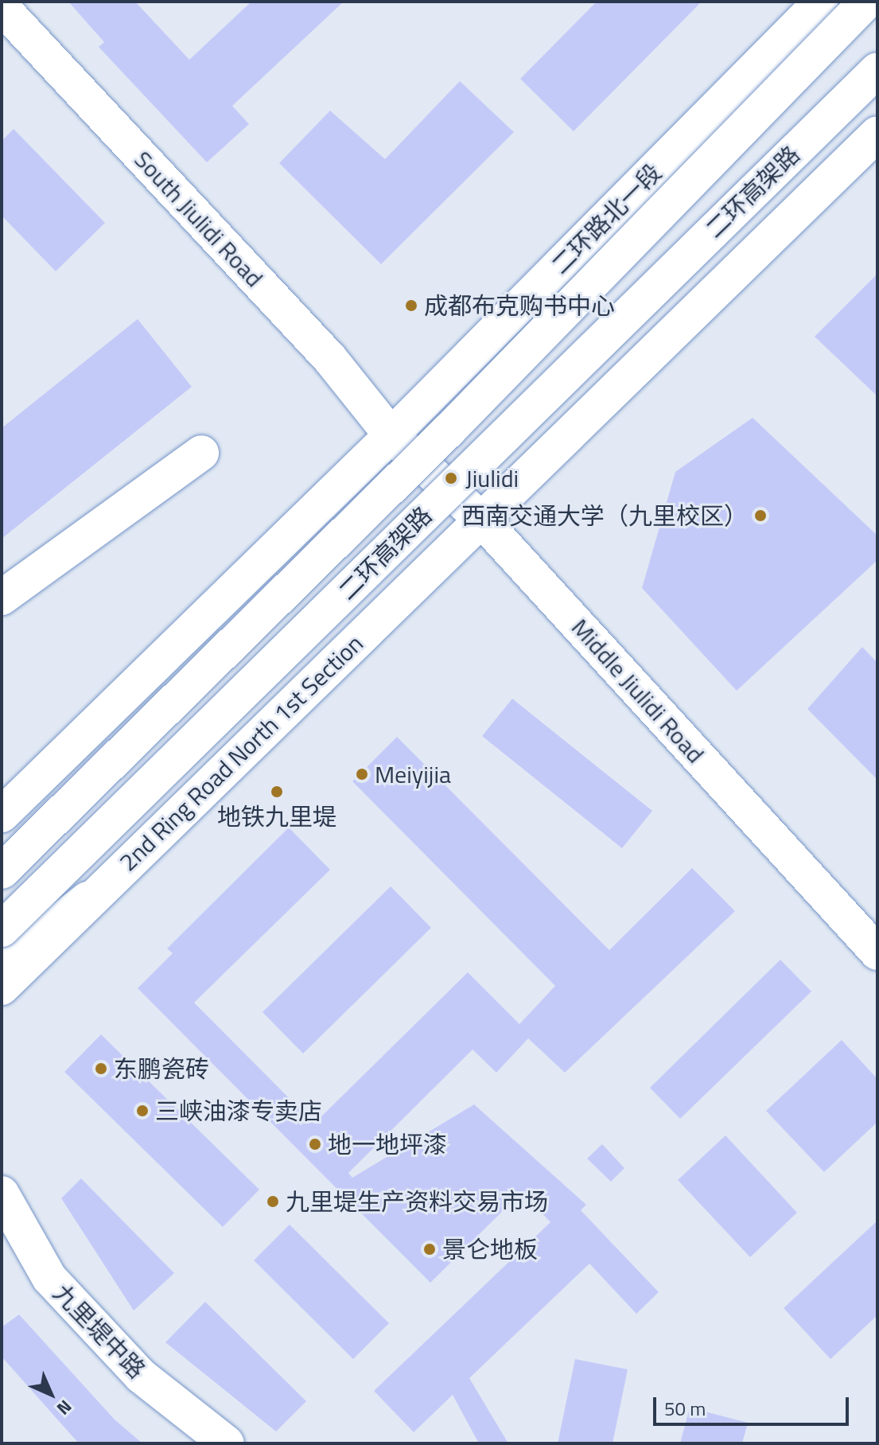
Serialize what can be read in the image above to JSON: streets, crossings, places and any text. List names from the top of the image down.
{
  "streets": {
    "main road": [
      "二环高架路",
      "South Jiulidi Road",
      "二环路北一段",
      "Middle Jiulidi Road",
      "2nd Ring Road North 1st Section",
      "九里堤中路"
    ]
  },
  "crossings": [
    ["South Jiulidi Road", "二环路北一段"],
    ["South Jiulidi Road", "Middle Jiulidi Road"],
    ["二环路北一段", "Middle Jiulidi Road"],
    ["Middle Jiulidi Road", "2nd Ring Road North 1st Section"]
  ],
  "places": [
    "成都布克购书中心",
    "Jiulidi",
    "西南交通大学（九里校区）",
    "Meiyijia",
    "地铁九里堤",
    "东鹏瓷砖",
    "三峡油漆专卖店",
    "地一地坪漆",
    "九里堤生产资料交易市场",
    "景仑地板"
  ],
  "scale_bar": "50 m",
  "north": "bottom right"
}
